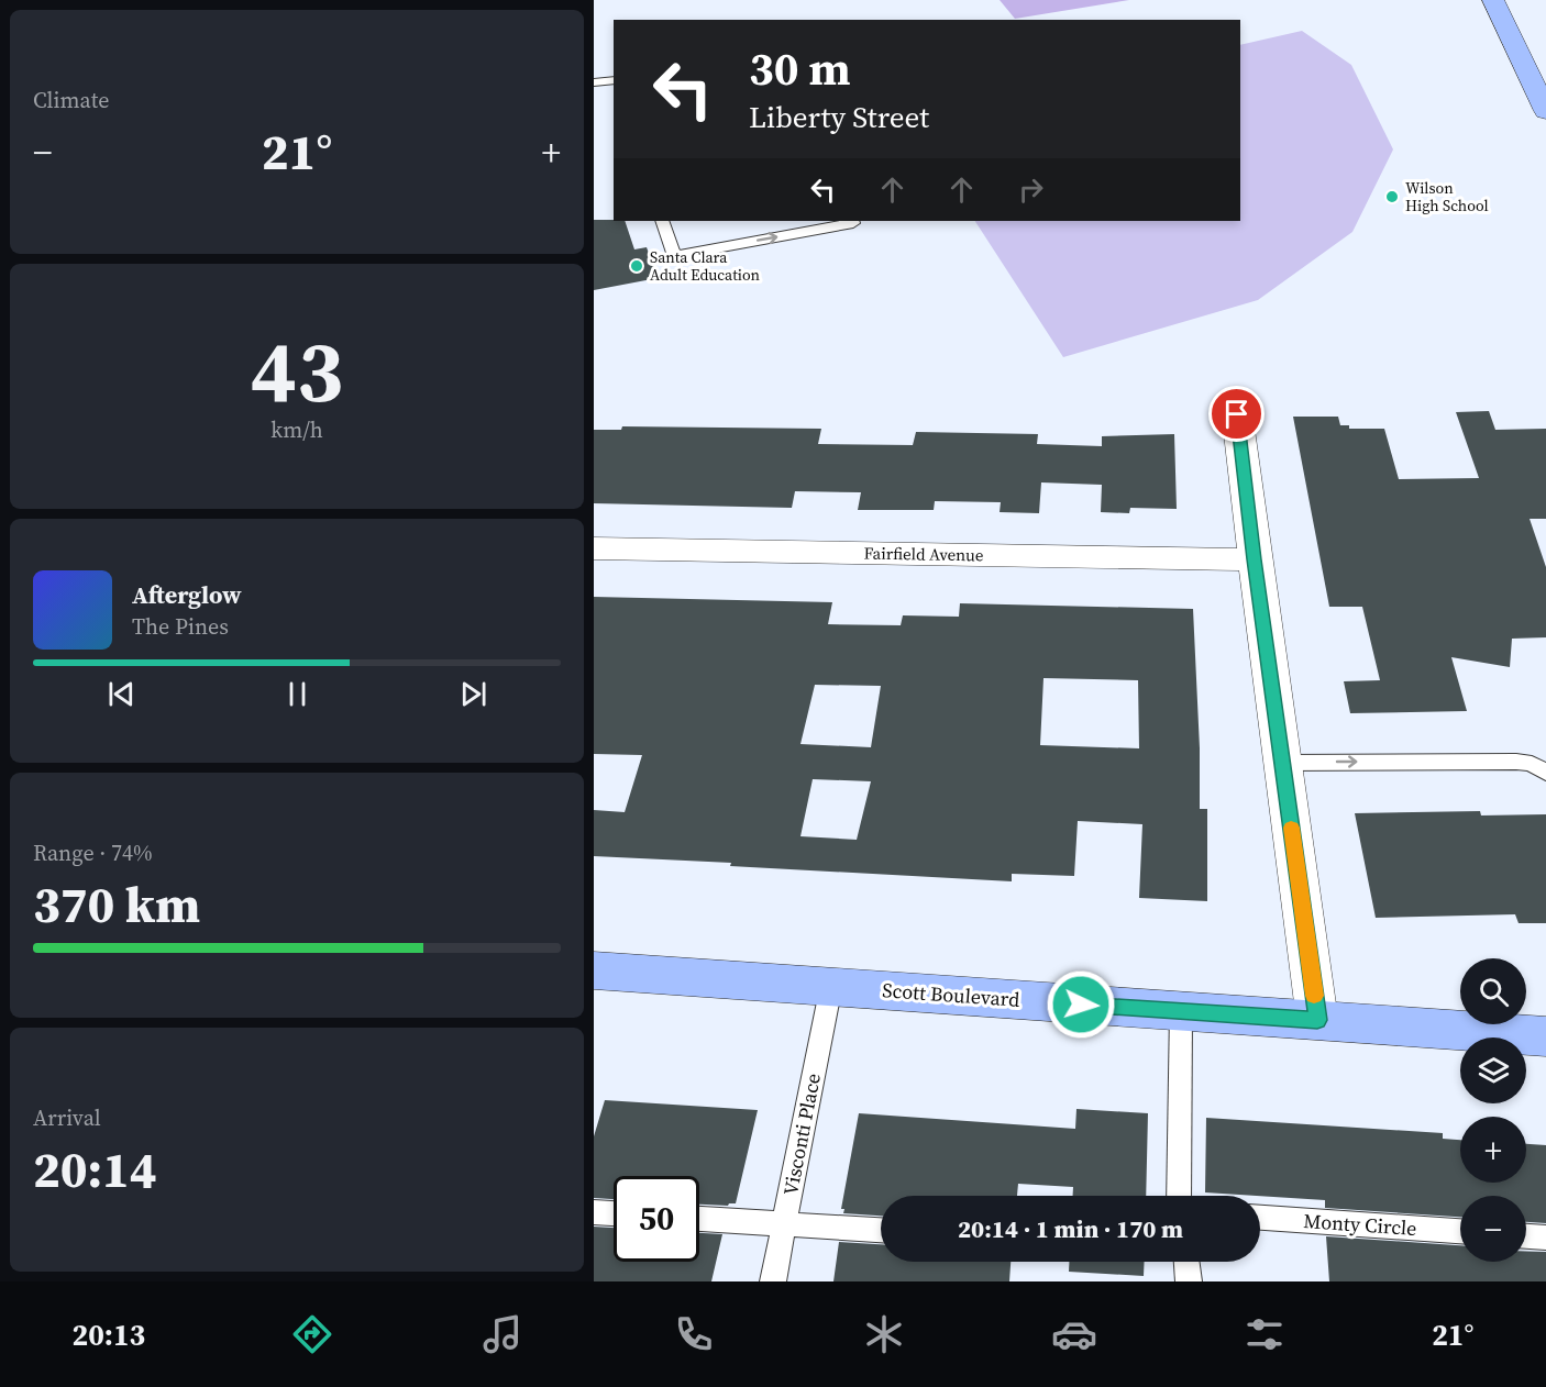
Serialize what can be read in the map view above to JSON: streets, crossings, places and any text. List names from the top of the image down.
{
  "streets": {
    "main road": ["Scott Boulevard"],
    "street": ["Fairfield Avenue"],
    "lane": ["Visconti Place", "Monty Circle"]
  },
  "crossings": [
    ["Scott Boulevard", "Visconti Place"]
  ],
  "places": ["Wilson High School", "Santa Clara Adult Education"],
  "page": {
    "tile": [
      "Climate",
      ["43", "km/h"],
      ["Range · 74%", "370 km"],
      ["Arrival", "20:14"]
    ],
    "turn": ["30 m", "Liberty Street"],
    "heat": ["−", "21°", "+"],
    "song": ["Afterglow", "The Pines"],
    "map_buttons": ["+", "−"],
    "limit": "50",
    "trip": "20:14 · 1 min · 170 m",
    "tabs": ["20:13", "21°"]
  }
}
